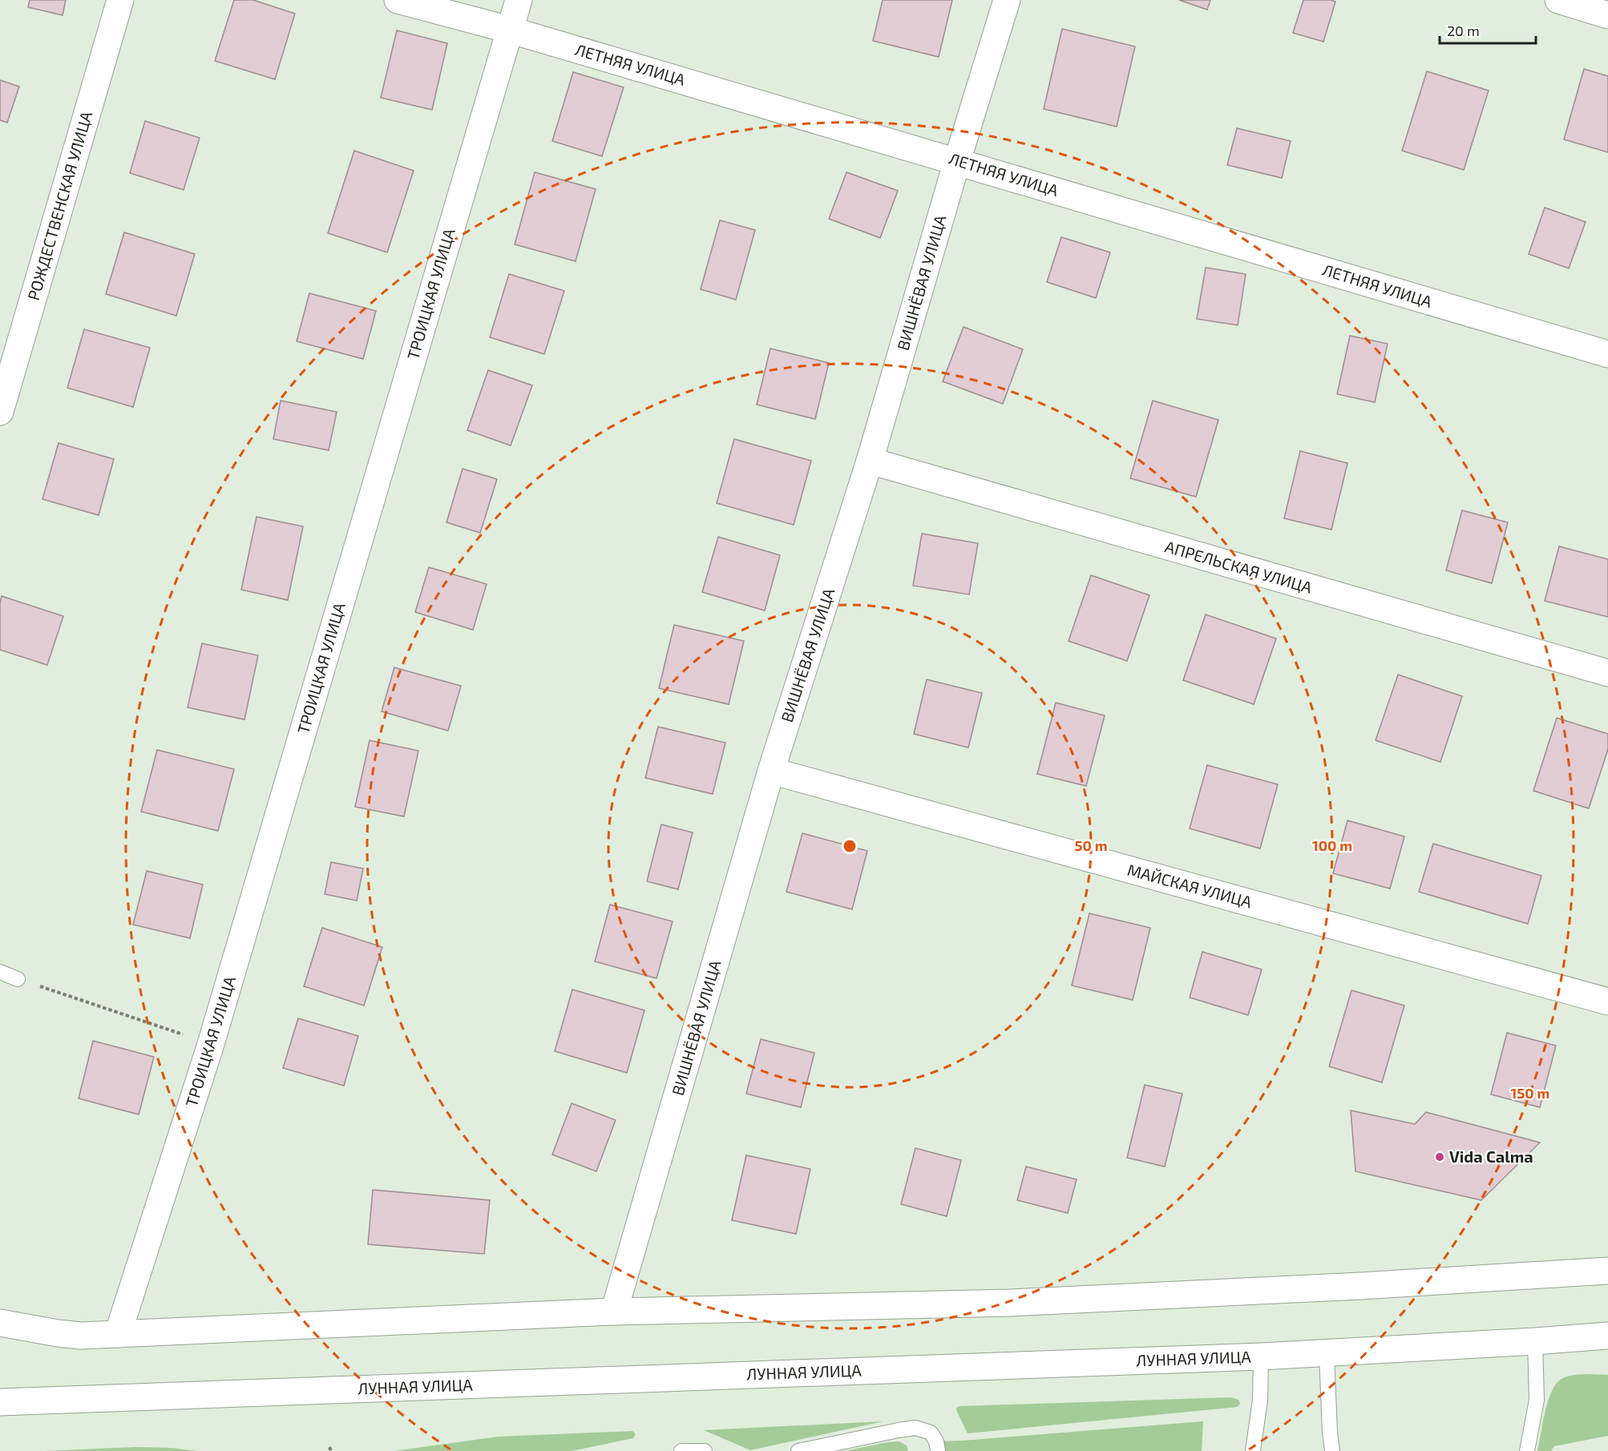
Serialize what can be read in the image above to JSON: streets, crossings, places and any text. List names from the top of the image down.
{
  "streets": {
    "street": [
      "ЛЕТНЯЯ УЛИЦА",
      "РОЖДЕСТВЕНСКАЯ УЛИЦА",
      "ВИШНЁВАЯ УЛИЦА",
      "ТРОИЦКАЯ УЛИЦА",
      "АПРЕЛЬСКАЯ УЛИЦА",
      "МАЙСКАЯ УЛИЦА",
      "ЛУННАЯ УЛИЦА"
    ]
  },
  "crossings": [
    ["ЛЕТНЯЯ УЛИЦА", "ВИШНЁВАЯ УЛИЦА"],
    ["ЛЕТНЯЯ УЛИЦА", "ТРОИЦКАЯ УЛИЦА"],
    ["ВИШНЁВАЯ УЛИЦА", "АПРЕЛЬСКАЯ УЛИЦА"],
    ["ВИШНЁВАЯ УЛИЦА", "МАЙСКАЯ УЛИЦА"]
  ],
  "places": ["Vida Calma"],
  "scale_bar": "20 m",
  "rings": ["50 m", "100 m", "150 m"]
}
